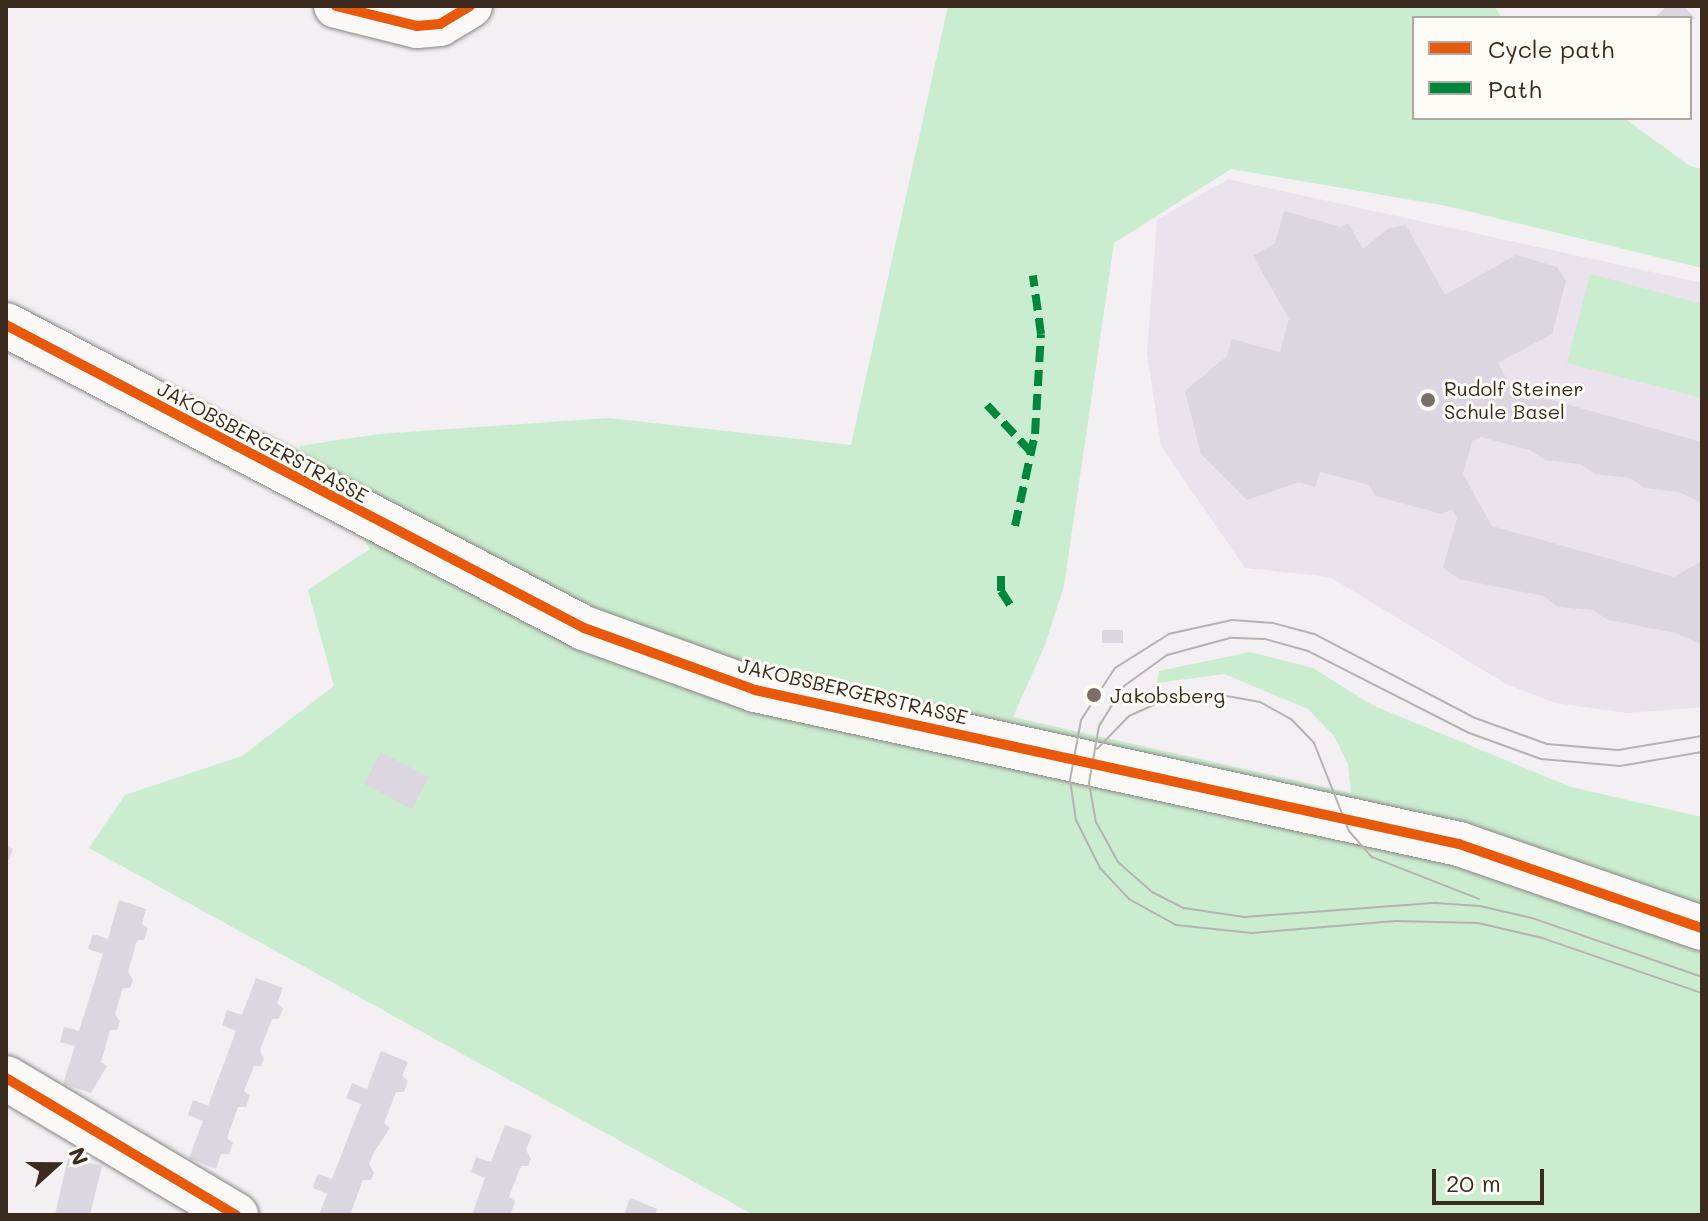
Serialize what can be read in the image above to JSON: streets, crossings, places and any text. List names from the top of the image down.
{
  "streets": {
    "street": ["JAKOBSBERGERSTRASSE"]
  },
  "places": ["Rudolf Steiner Schule Basel", "Jakobsberg"],
  "legend": ["Cycle path", "Path"],
  "scale_bar": "20 m",
  "north": "right"
}
